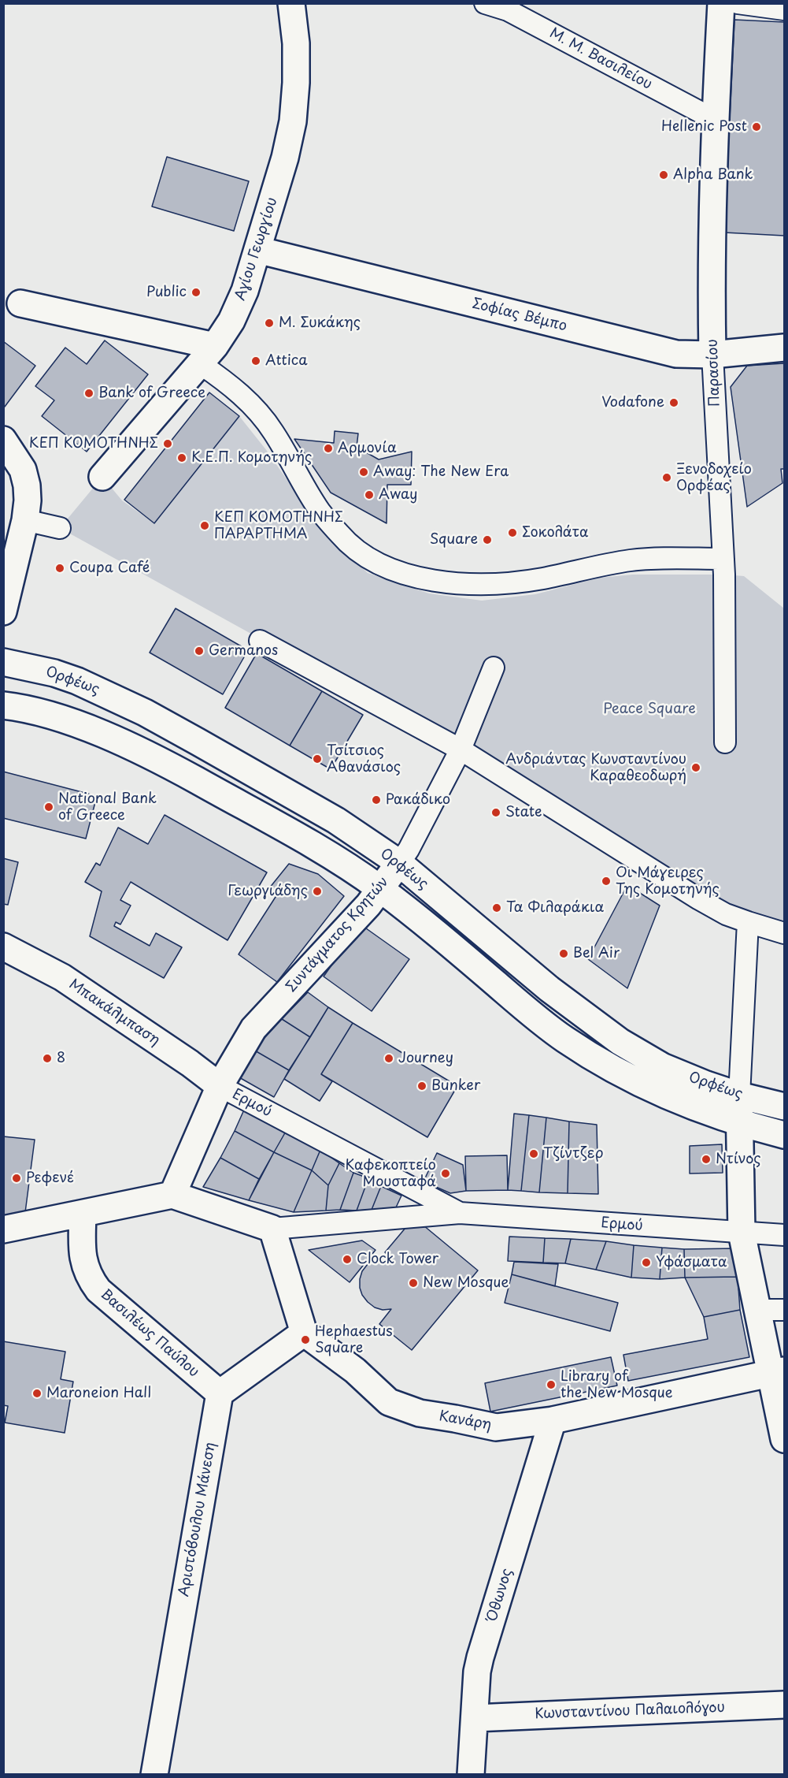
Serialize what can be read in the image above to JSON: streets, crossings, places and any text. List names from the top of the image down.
{
  "streets": {
    "street": [
      "Μ. Μ. Βασιλείου",
      "Αγίου Γεωργίου",
      "Σοφίας Βέμπο",
      "Παρασίου",
      "Ορφέως",
      "Συντάγματος Κρητών",
      "Μπακάλμπαση",
      "Ερμού",
      "Βασιλέως Παύλου",
      "Κανάρη",
      "Αριστόβουλου Μάνεση",
      "Όθωνος",
      "Κωνσταντίνου Παλαιολόγου"
    ]
  },
  "crossings": [
    ["Μ. Μ. Βασιλείου", "Παρασίου"],
    ["Αγίου Γεωργίου", "Σοφίας Βέμπο"],
    ["Σοφίας Βέμπο", "Παρασίου"],
    ["Ορφέως", "Συντάγματος Κρητών"],
    ["Συντάγματος Κρητών", "Μπακάλμπαση"],
    ["Συντάγματος Κρητών", "Ερμού"],
    ["Μπακάλμπαση", "Ερμού"],
    ["Βασιλέως Παύλου", "Αριστόβουλου Μάνεση"],
    ["Κανάρη", "Όθωνος"],
    ["Όθωνος", "Κωνσταντίνου Παλαιολόγου"]
  ],
  "parks": ["Peace Square"],
  "places": [
    "Hellenic Post",
    "Alpha Bank",
    "Public",
    "Μ. Συκάκης",
    "Attica",
    "Bank of Greece",
    "Vodafone",
    "ΚΕΠ ΚΟΜΟΤΗΝΗΣ",
    "Αρμονία",
    "Κ.Ε.Π. Κομοτηνής",
    "Away: The New Era",
    "Ξενοδοχείο Ορφέας",
    "Away",
    "ΚΕΠ ΚΟΜΟΤΗΝΗΣ ΠΑΡΑΡΤΗΜΑ",
    "Σοκολάτα",
    "Square",
    "Coupa Café",
    "Germanos",
    "Τσίτσιος Αθανάσιος",
    "Ανδριάντας Κωνσταντίνου Καραθεοδωρή",
    "Ρακάδικο",
    "National Bank of Greece",
    "State",
    "Οι Μάγειρες Της Κομοτηνής",
    "Γεωργιάδης",
    "Τα Φιλαράκια",
    "Bel Air",
    "8",
    "Journey",
    "Bunker",
    "Τζίντζερ",
    "Ντίνος",
    "Καφεκοπτείο Μουσταφά",
    "Ρεφενέ",
    "Clock Tower",
    "Υφάσματα",
    "New Mosque",
    "Hephaestus Square",
    "Library of the New Mosque",
    "Maroneion Hall"
  ]
}
